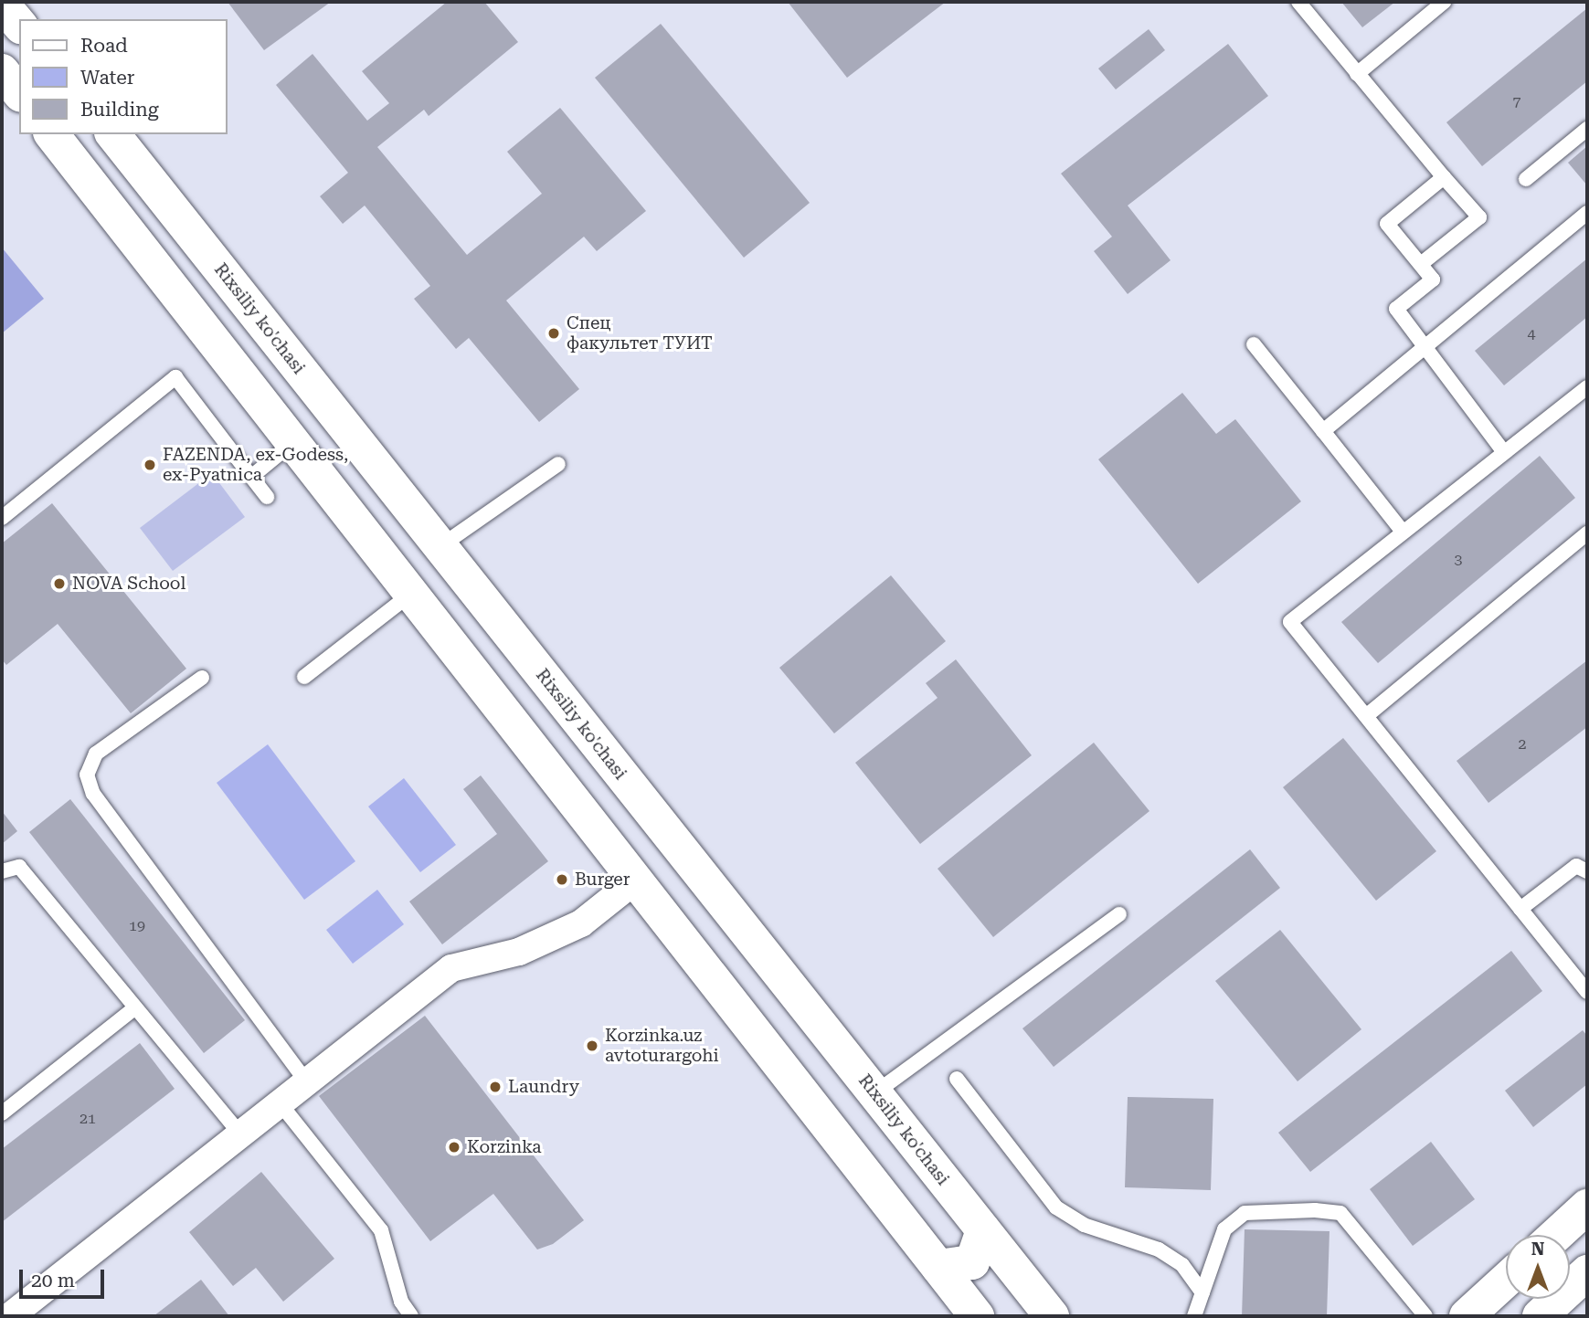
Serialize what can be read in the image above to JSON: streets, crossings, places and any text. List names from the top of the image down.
{
  "streets": {
    "main road": ["Rixsiliy ko'chasi"]
  },
  "places": [
    "Спец факультет ТУИТ",
    "FAZENDA, ex-Godess, ex-Pyatnica",
    "NOVA School",
    "Burger",
    "Korzinka.uz avtoturargohi",
    "Laundry",
    "Korzinka"
  ],
  "house_numbers": [
    "7",
    "4",
    "3",
    "2",
    "19",
    "21"
  ],
  "legend": ["Road", "Water", "Building"],
  "scale_bar": "20 m",
  "north": "top"
}
